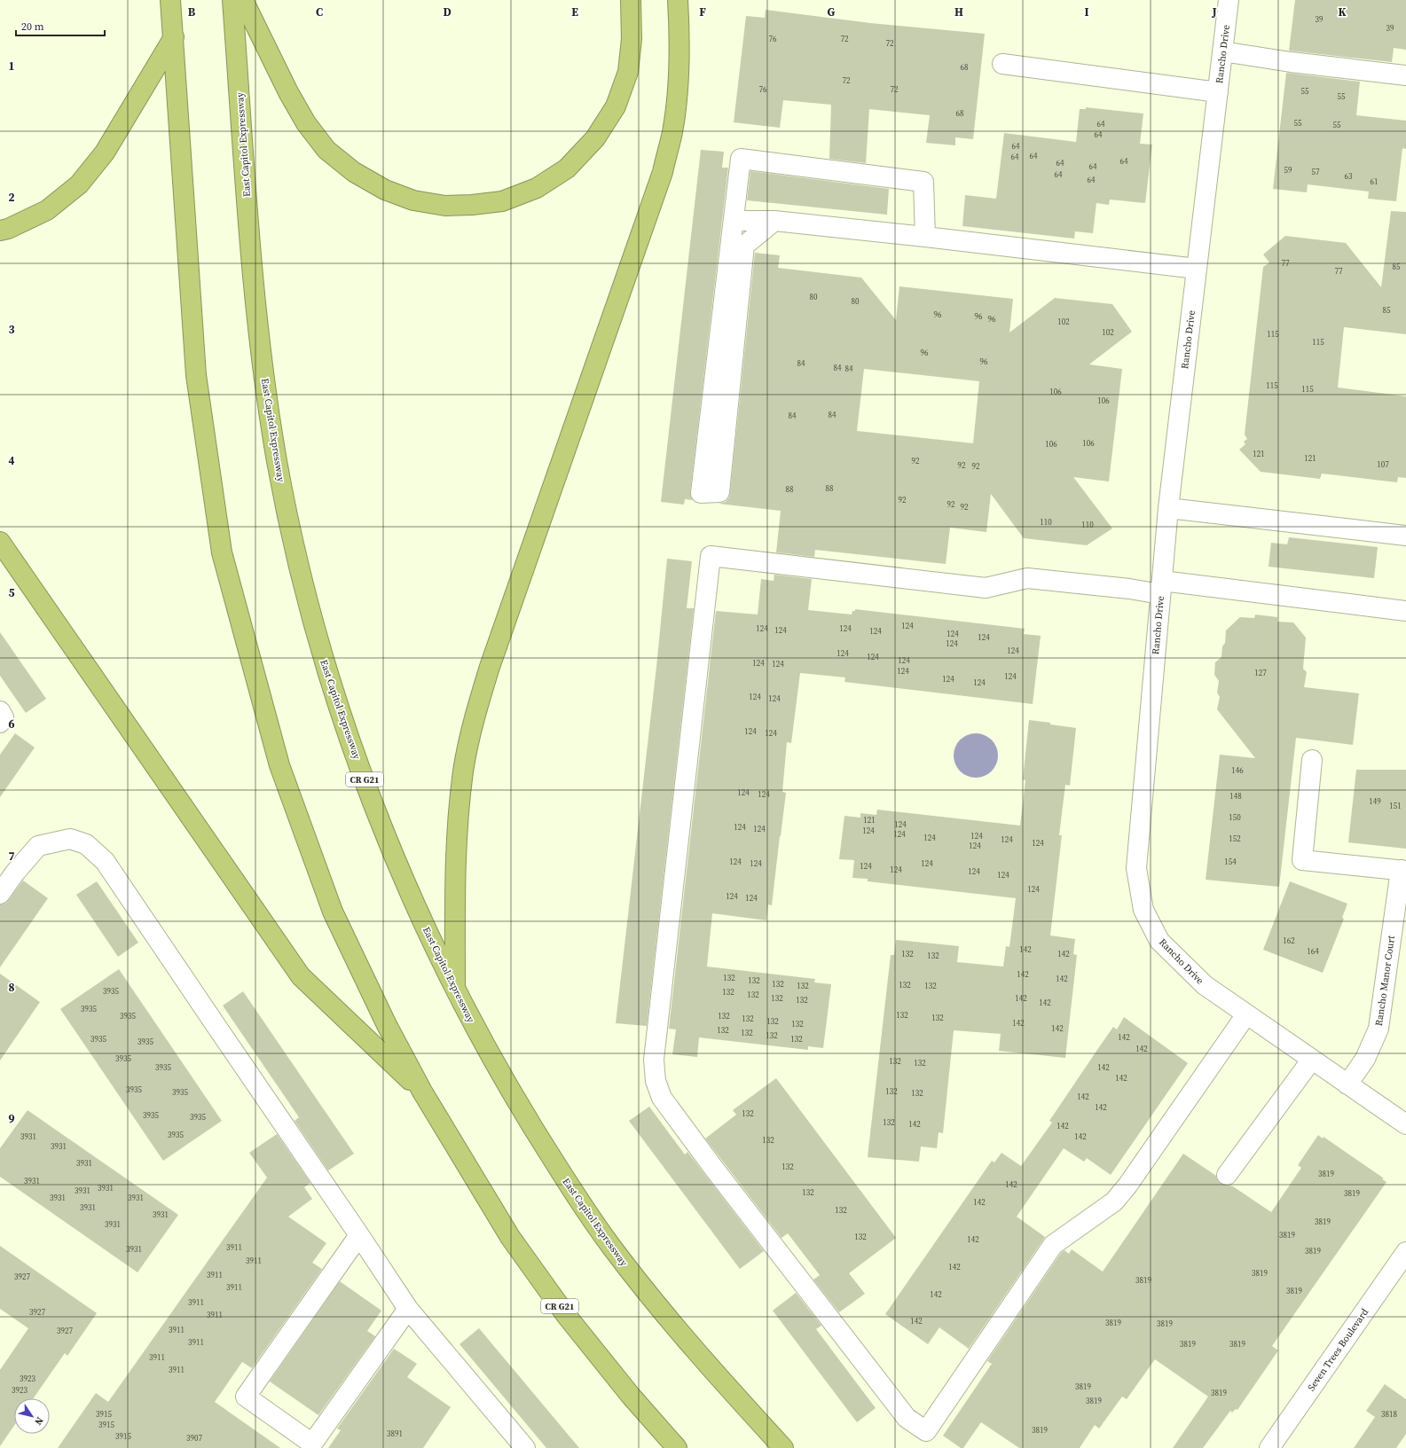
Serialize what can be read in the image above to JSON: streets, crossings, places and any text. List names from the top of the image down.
{
  "streets": {
    "highway": ["East Capitol Expressway", "CR G21"],
    "street": ["Rancho Drive", "Rancho Manor Court", "Seven Trees Boulevard"]
  },
  "crossings": [
    ["Rancho Drive", "Rancho Manor Court"]
  ],
  "house_numbers": [
    "39",
    "39",
    "76",
    "72",
    "72",
    "68",
    "72",
    "76",
    "72",
    "55",
    "55",
    "68",
    "55",
    "64",
    "55",
    "64",
    "64",
    "64",
    "64",
    "64",
    "64",
    "64",
    "59",
    "57",
    "64",
    "63",
    "64",
    "61",
    "77",
    "85",
    "77",
    "80",
    "80",
    "85",
    "96",
    "96",
    "96",
    "102",
    "102",
    "115",
    "115",
    "96",
    "96",
    "84",
    "84",
    "84",
    "115",
    "115",
    "106",
    "106",
    "84",
    "84",
    "106",
    "106",
    "121",
    "121",
    "92",
    "107",
    "92",
    "92",
    "88",
    "88",
    "92",
    "92",
    "92",
    "110",
    "110",
    "124",
    "124",
    "124",
    "124",
    "124",
    "124",
    "124",
    "124",
    "124",
    "124",
    "124",
    "124",
    "124",
    "124",
    "124",
    "127",
    "124",
    "124",
    "124",
    "124",
    "124",
    "124",
    "124",
    "146",
    "124",
    "124",
    "148",
    "149",
    "151",
    "150",
    "121",
    "124",
    "124",
    "124",
    "124",
    "124",
    "124",
    "124",
    "152",
    "124",
    "124",
    "124",
    "124",
    "154",
    "124",
    "124",
    "124",
    "124",
    "124",
    "124",
    "124",
    "124",
    "124",
    "162",
    "142",
    "164",
    "132",
    "142",
    "132",
    "142",
    "132",
    "142",
    "132",
    "132",
    "132",
    "132",
    "132",
    "3935",
    "132",
    "132",
    "132",
    "142",
    "132",
    "142",
    "3935",
    "132",
    "3935",
    "132",
    "132",
    "132",
    "132",
    "142",
    "132",
    "142",
    "132",
    "132",
    "132",
    "142",
    "3935",
    "132",
    "3935",
    "142",
    "3935",
    "132",
    "132",
    "3935",
    "142",
    "142",
    "3935",
    "132",
    "3935",
    "132",
    "142",
    "142",
    "132",
    "3935",
    "3935",
    "132",
    "142",
    "142",
    "3935",
    "3931",
    "142",
    "132",
    "3931",
    "3931",
    "132",
    "3819",
    "3931",
    "142",
    "3931",
    "3931",
    "132",
    "3819",
    "3931",
    "3931",
    "142",
    "3931",
    "132",
    "3931",
    "3819",
    "3931",
    "3819",
    "132",
    "142",
    "3911",
    "3931",
    "3819",
    "3911",
    "142",
    "3819",
    "3911",
    "3927",
    "3819",
    "3911",
    "3819",
    "142",
    "3911",
    "3927",
    "3911",
    "142",
    "3819",
    "3819",
    "3911",
    "3927",
    "3911",
    "3819",
    "3819",
    "3911",
    "3911",
    "3923",
    "3819",
    "3923",
    "3819",
    "3819",
    "3915",
    "3818",
    "3915",
    "3819",
    "3891",
    "3915",
    "3907"
  ],
  "scale_bar": "20 m",
  "north": "bottom right",
  "grid": {
    "columns": [
      "B",
      "C",
      "D",
      "E",
      "F",
      "G",
      "H",
      "I",
      "J",
      "K"
    ],
    "rows": [
      "1",
      "2",
      "3",
      "4",
      "5",
      "6",
      "7",
      "8",
      "9"
    ]
  }
}
